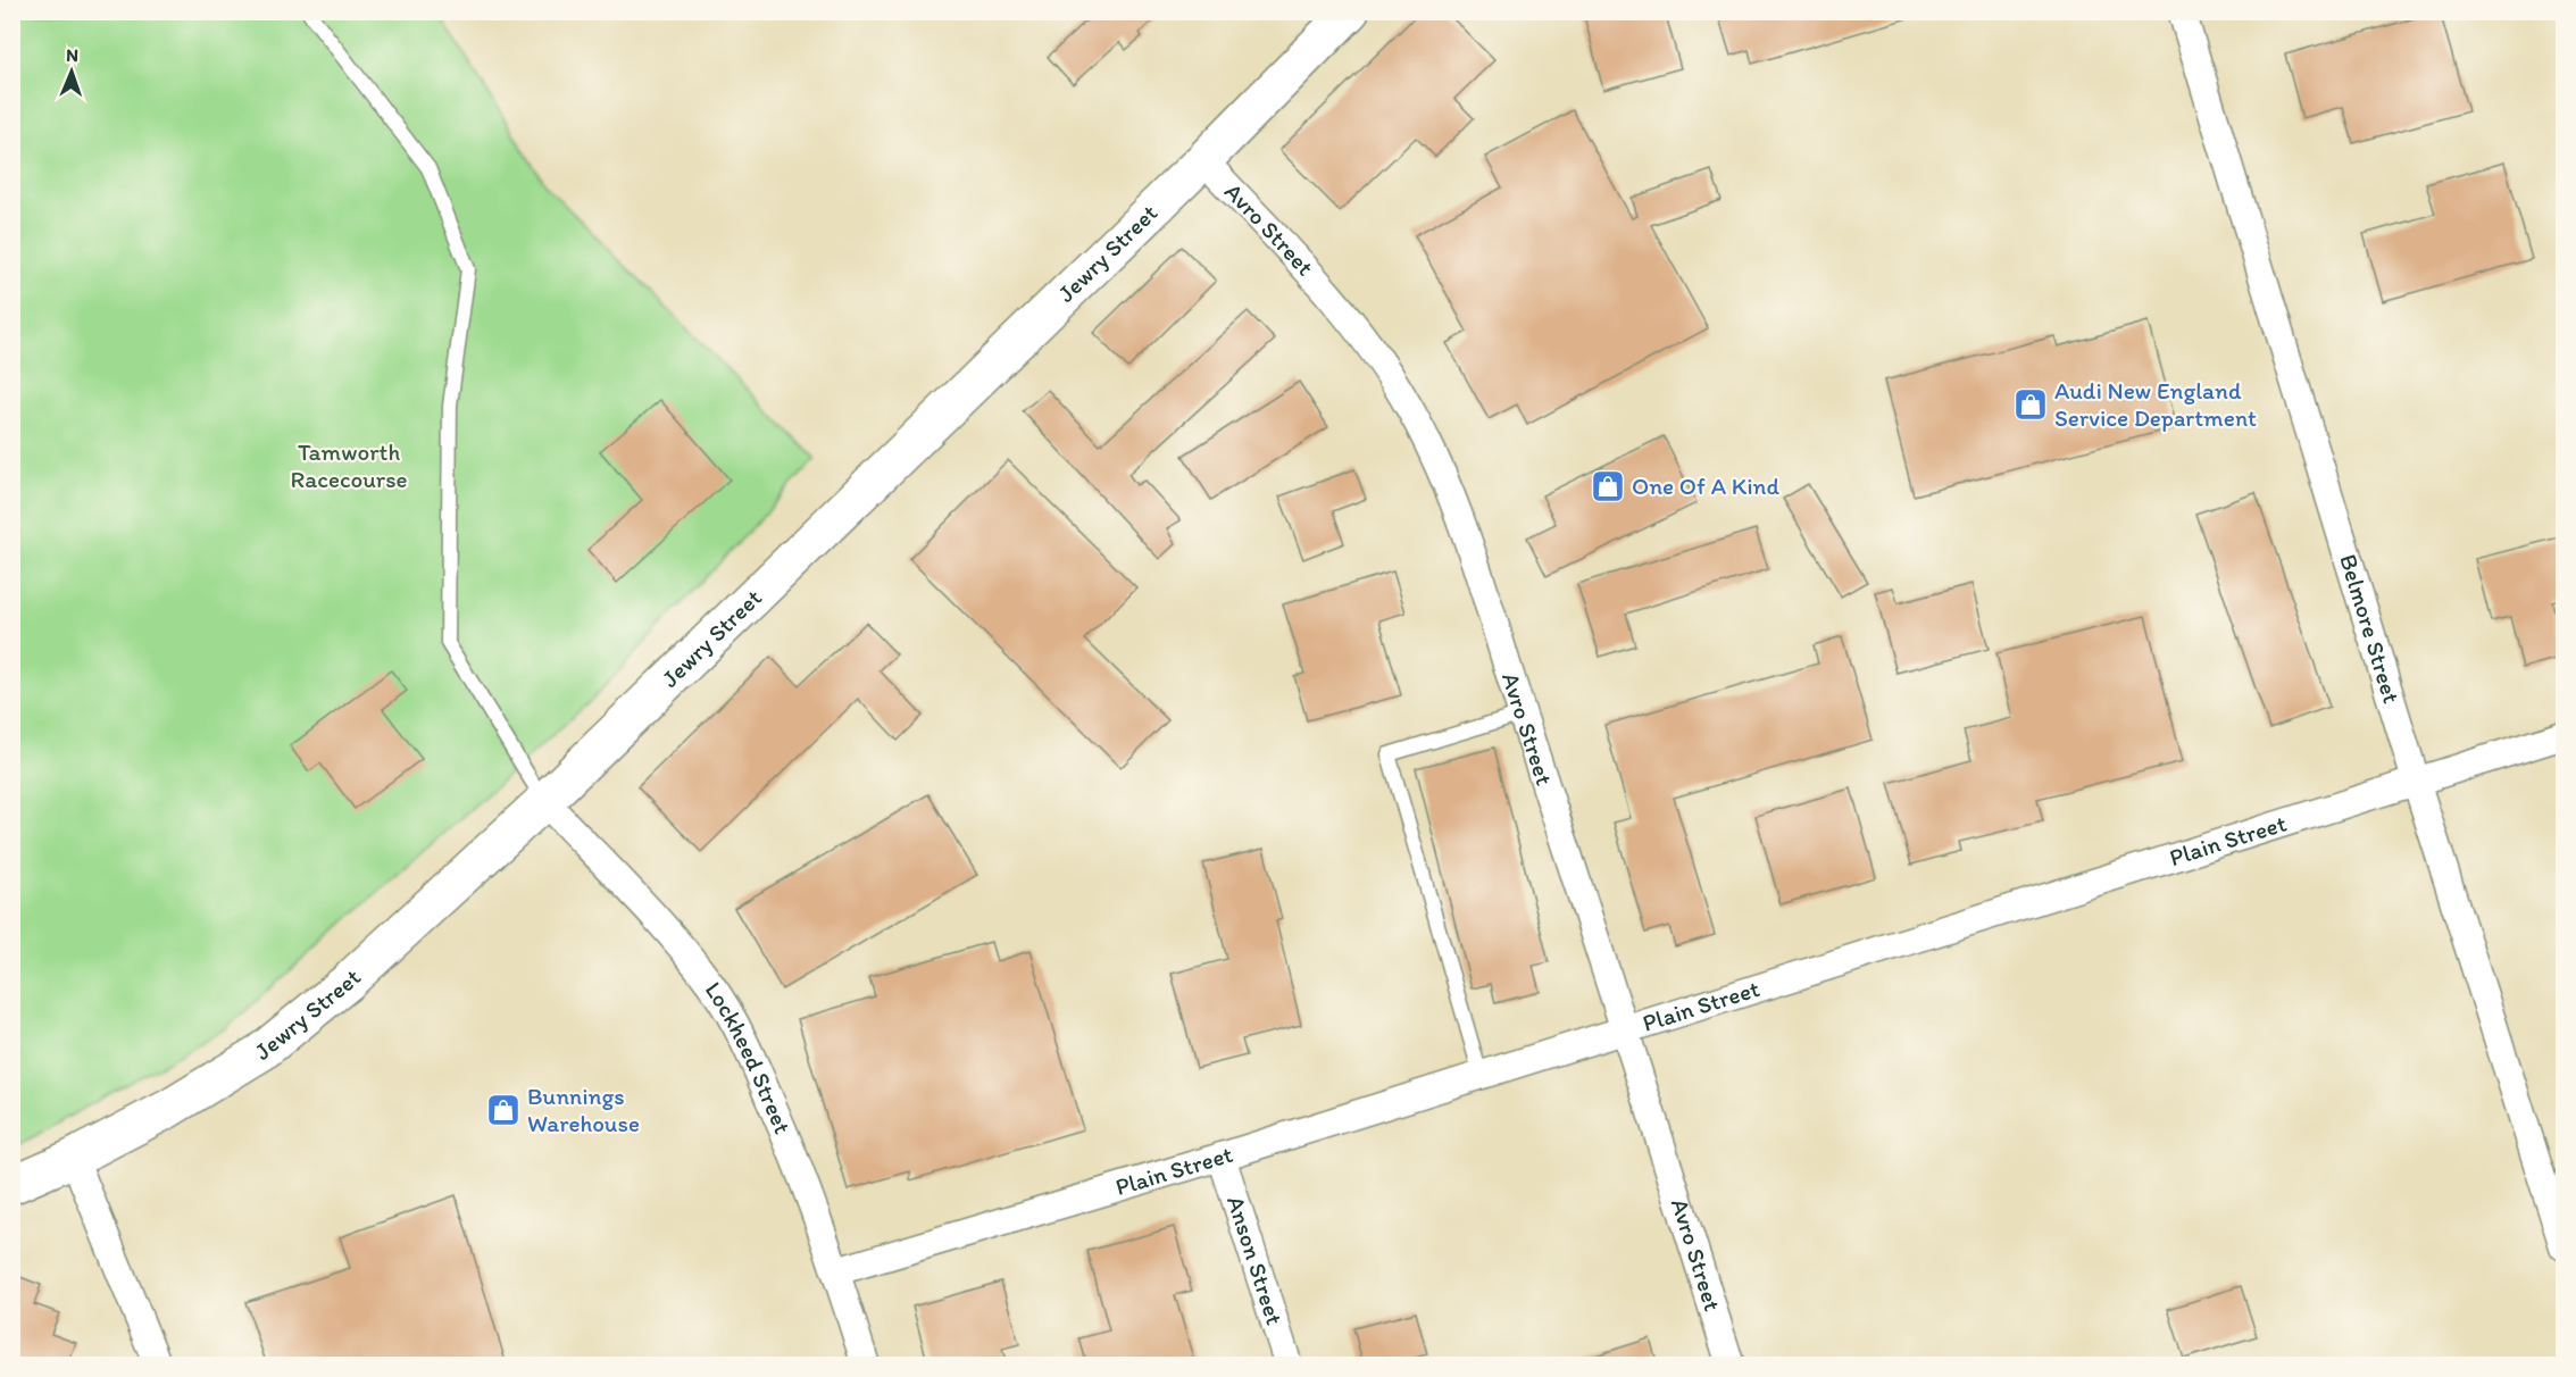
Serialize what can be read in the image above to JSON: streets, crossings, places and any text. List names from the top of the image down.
{
  "streets": {
    "main road": ["Jewry Street"],
    "street": [
      "Avro Street",
      "Belmore Street",
      "Plain Street",
      "Lockheed Street",
      "Anson Street"
    ]
  },
  "crossings": [
    ["Avro Street", "Jewry Street"],
    ["Avro Street", "Plain Street"],
    ["Jewry Street", "Lockheed Street"],
    ["Belmore Street", "Plain Street"],
    ["Plain Street", "Lockheed Street"],
    ["Plain Street", "Anson Street"]
  ],
  "parks": ["Tamworth Racecourse"],
  "places": {
    "shop": ["Audi New England Service Department", "One Of A Kind", "Bunnings Warehouse"]
  },
  "north": "top"
}
